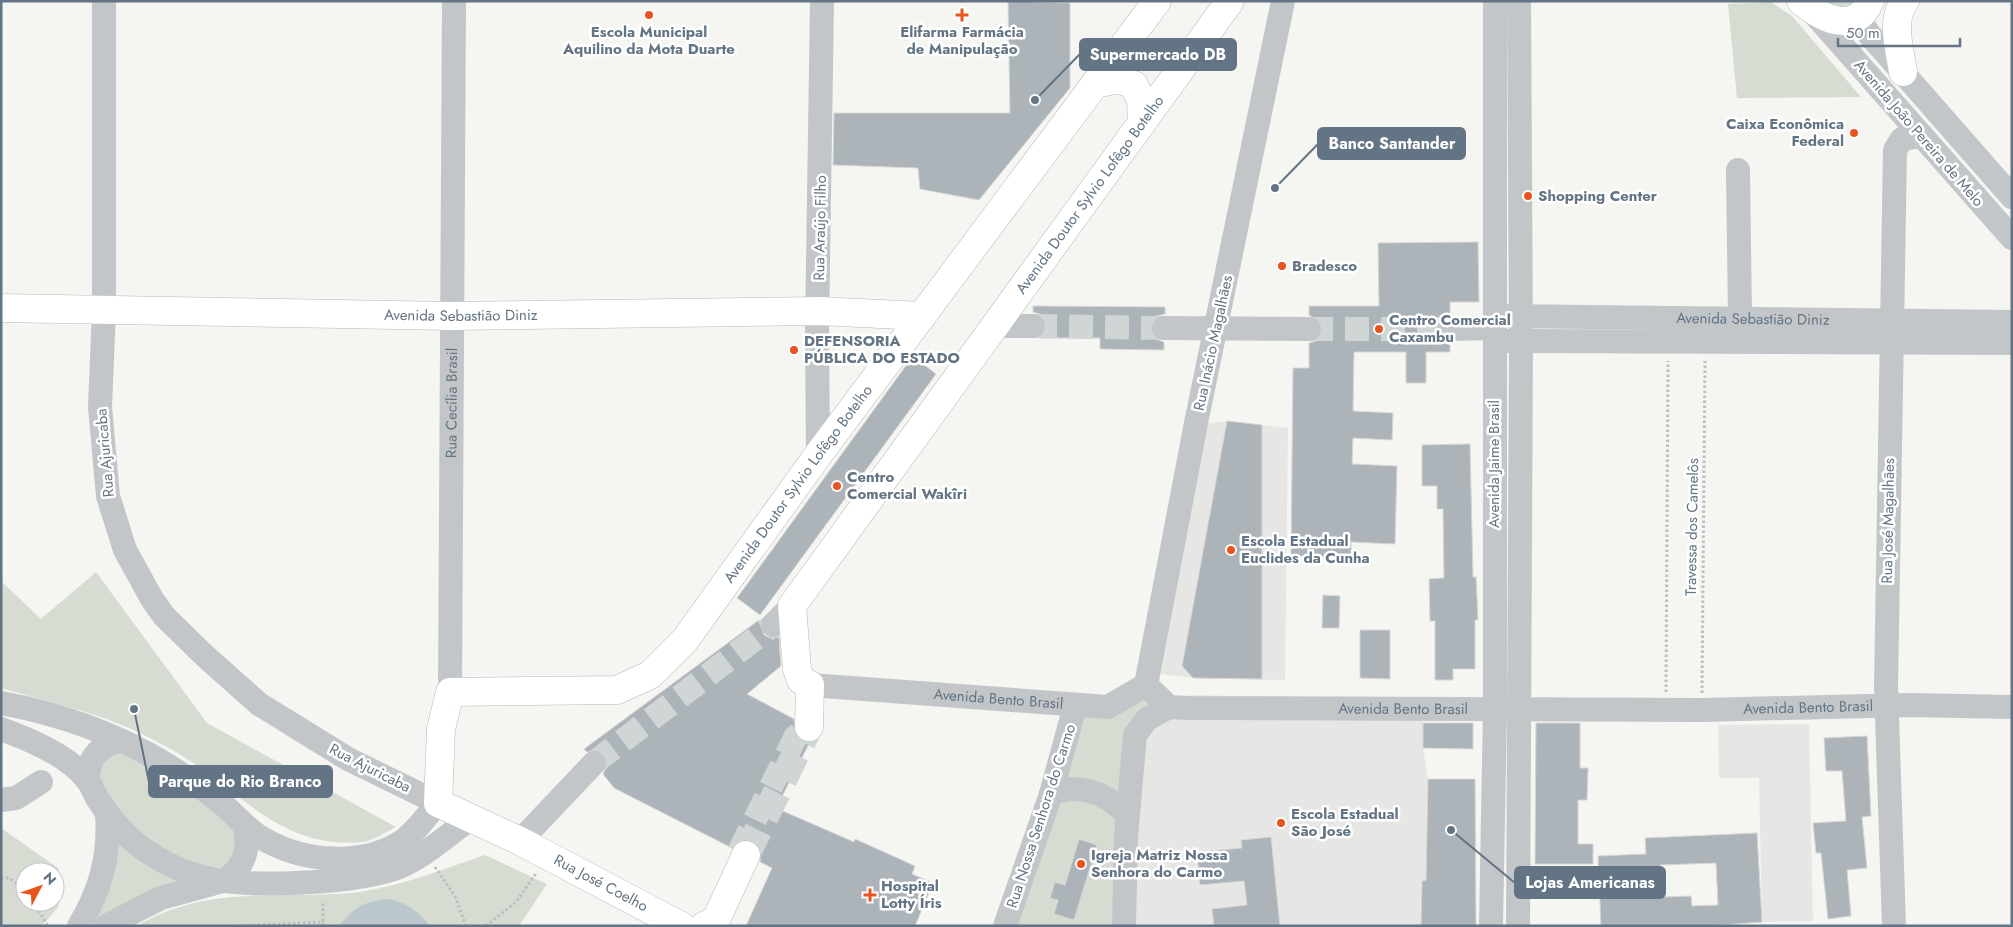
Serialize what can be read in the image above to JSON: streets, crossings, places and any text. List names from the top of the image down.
{
  "streets": {
    "main road": [
      "Avenida Doutor Sylvio Lofêgo Botelho",
      "Avenida Sebastião Diniz",
      "Rua Cecília Brasil",
      "Rua Ajuricaba",
      "Rua José Coelho"
    ],
    "street": [
      "Avenida João Pereira de Melo",
      "Rua Araújo Filho",
      "Rua Inácio Magalhães",
      "Avenida Jaime Brasil",
      "Rua José Magalhães",
      "Avenida Bento Brasil",
      "Rua Nossa Senhora do Carmo"
    ],
    "path": ["Travessa dos Camelôs"]
  },
  "crossings": [
    ["Avenida João Pereira de Melo", "Rua José Magalhães"],
    ["Avenida Doutor Sylvio Lofêgo Botelho", "Rua Araújo Filho"],
    ["Avenida Doutor Sylvio Lofêgo Botelho", "Avenida Sebastião Diniz"],
    ["Avenida Doutor Sylvio Lofêgo Botelho", "Rua Cecília Brasil"],
    ["Rua Araújo Filho", "Avenida Sebastião Diniz"],
    ["Avenida Sebastião Diniz", "Rua Cecília Brasil"],
    ["Avenida Sebastião Diniz", "Rua Ajuricaba"],
    ["Avenida Sebastião Diniz", "Avenida Jaime Brasil"],
    ["Avenida Sebastião Diniz", "Rua José Magalhães"],
    ["Avenida Sebastião Diniz", "Travessa dos Camelôs"],
    ["Rua Cecília Brasil", "Rua Ajuricaba"],
    ["Rua Ajuricaba", "Rua José Coelho"],
    ["Avenida Jaime Brasil", "Avenida Bento Brasil"],
    ["Rua José Magalhães", "Avenida Bento Brasil"],
    ["Travessa dos Camelôs", "Avenida Bento Brasil"],
    ["Avenida Bento Brasil", "Rua Nossa Senhora do Carmo"]
  ],
  "places": {
    "other": [
      "Escola Municipal Aquilino da Mota Duarte",
      "Supermercado DB",
      "Caixa Econômica Federal",
      "Banco Santander",
      "Shopping Center",
      "Bradesco",
      "Centro Comercial Caxambu",
      "DEFENSORIA PÚBLICA DO ESTADO",
      "Centro Comercial Wakîri",
      "Escola Estadual Euclides da Cunha",
      "Parque do Rio Branco",
      "Escola Estadual São José",
      "Lojas Americanas",
      "Igreja Matriz Nossa Senhora do Carmo"
    ],
    "health": ["Elifarma Farmácia de Manipulação", "Hospital Lotty Íris"]
  },
  "scale_bar": "50 m",
  "north": "top right"
}
